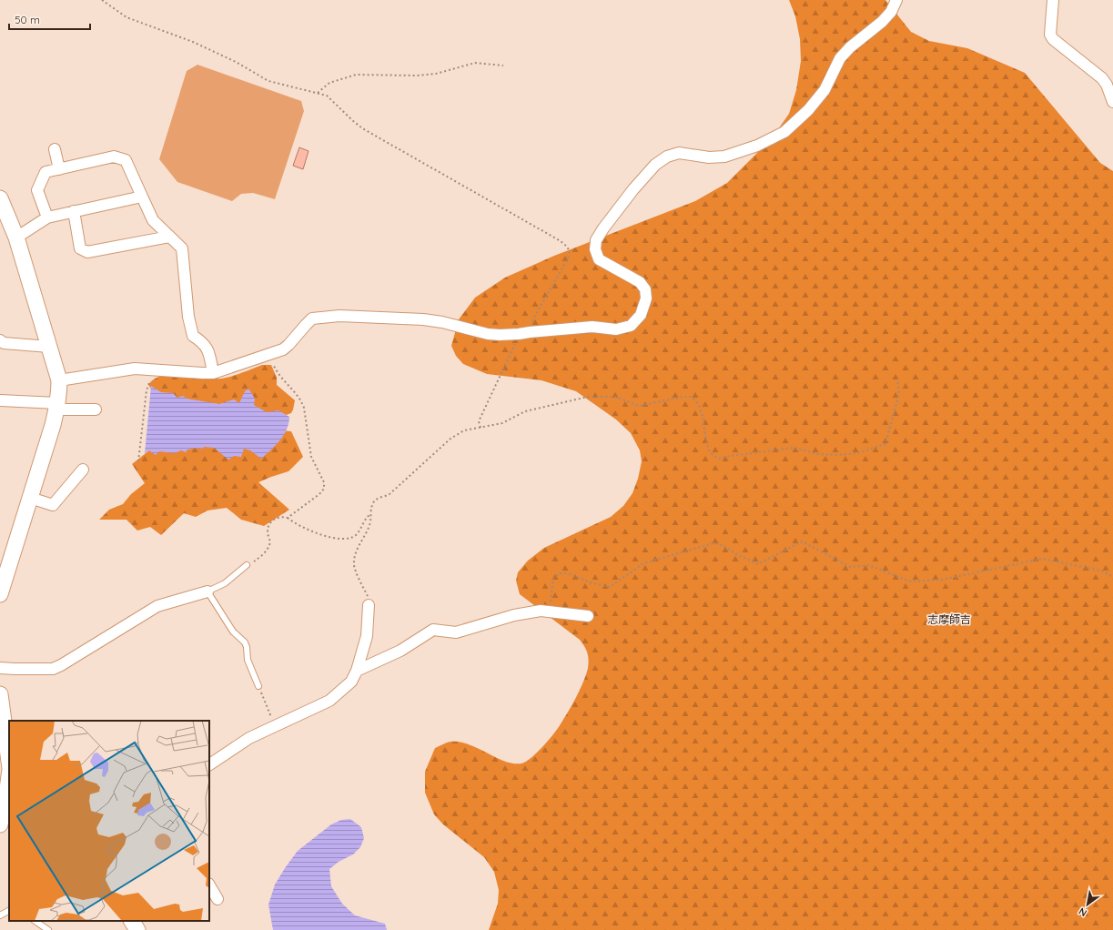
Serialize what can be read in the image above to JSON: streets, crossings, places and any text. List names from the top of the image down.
{
  "districts": ["志摩師吉"],
  "scale_bar": "50 m",
  "north": "bottom left"
}
